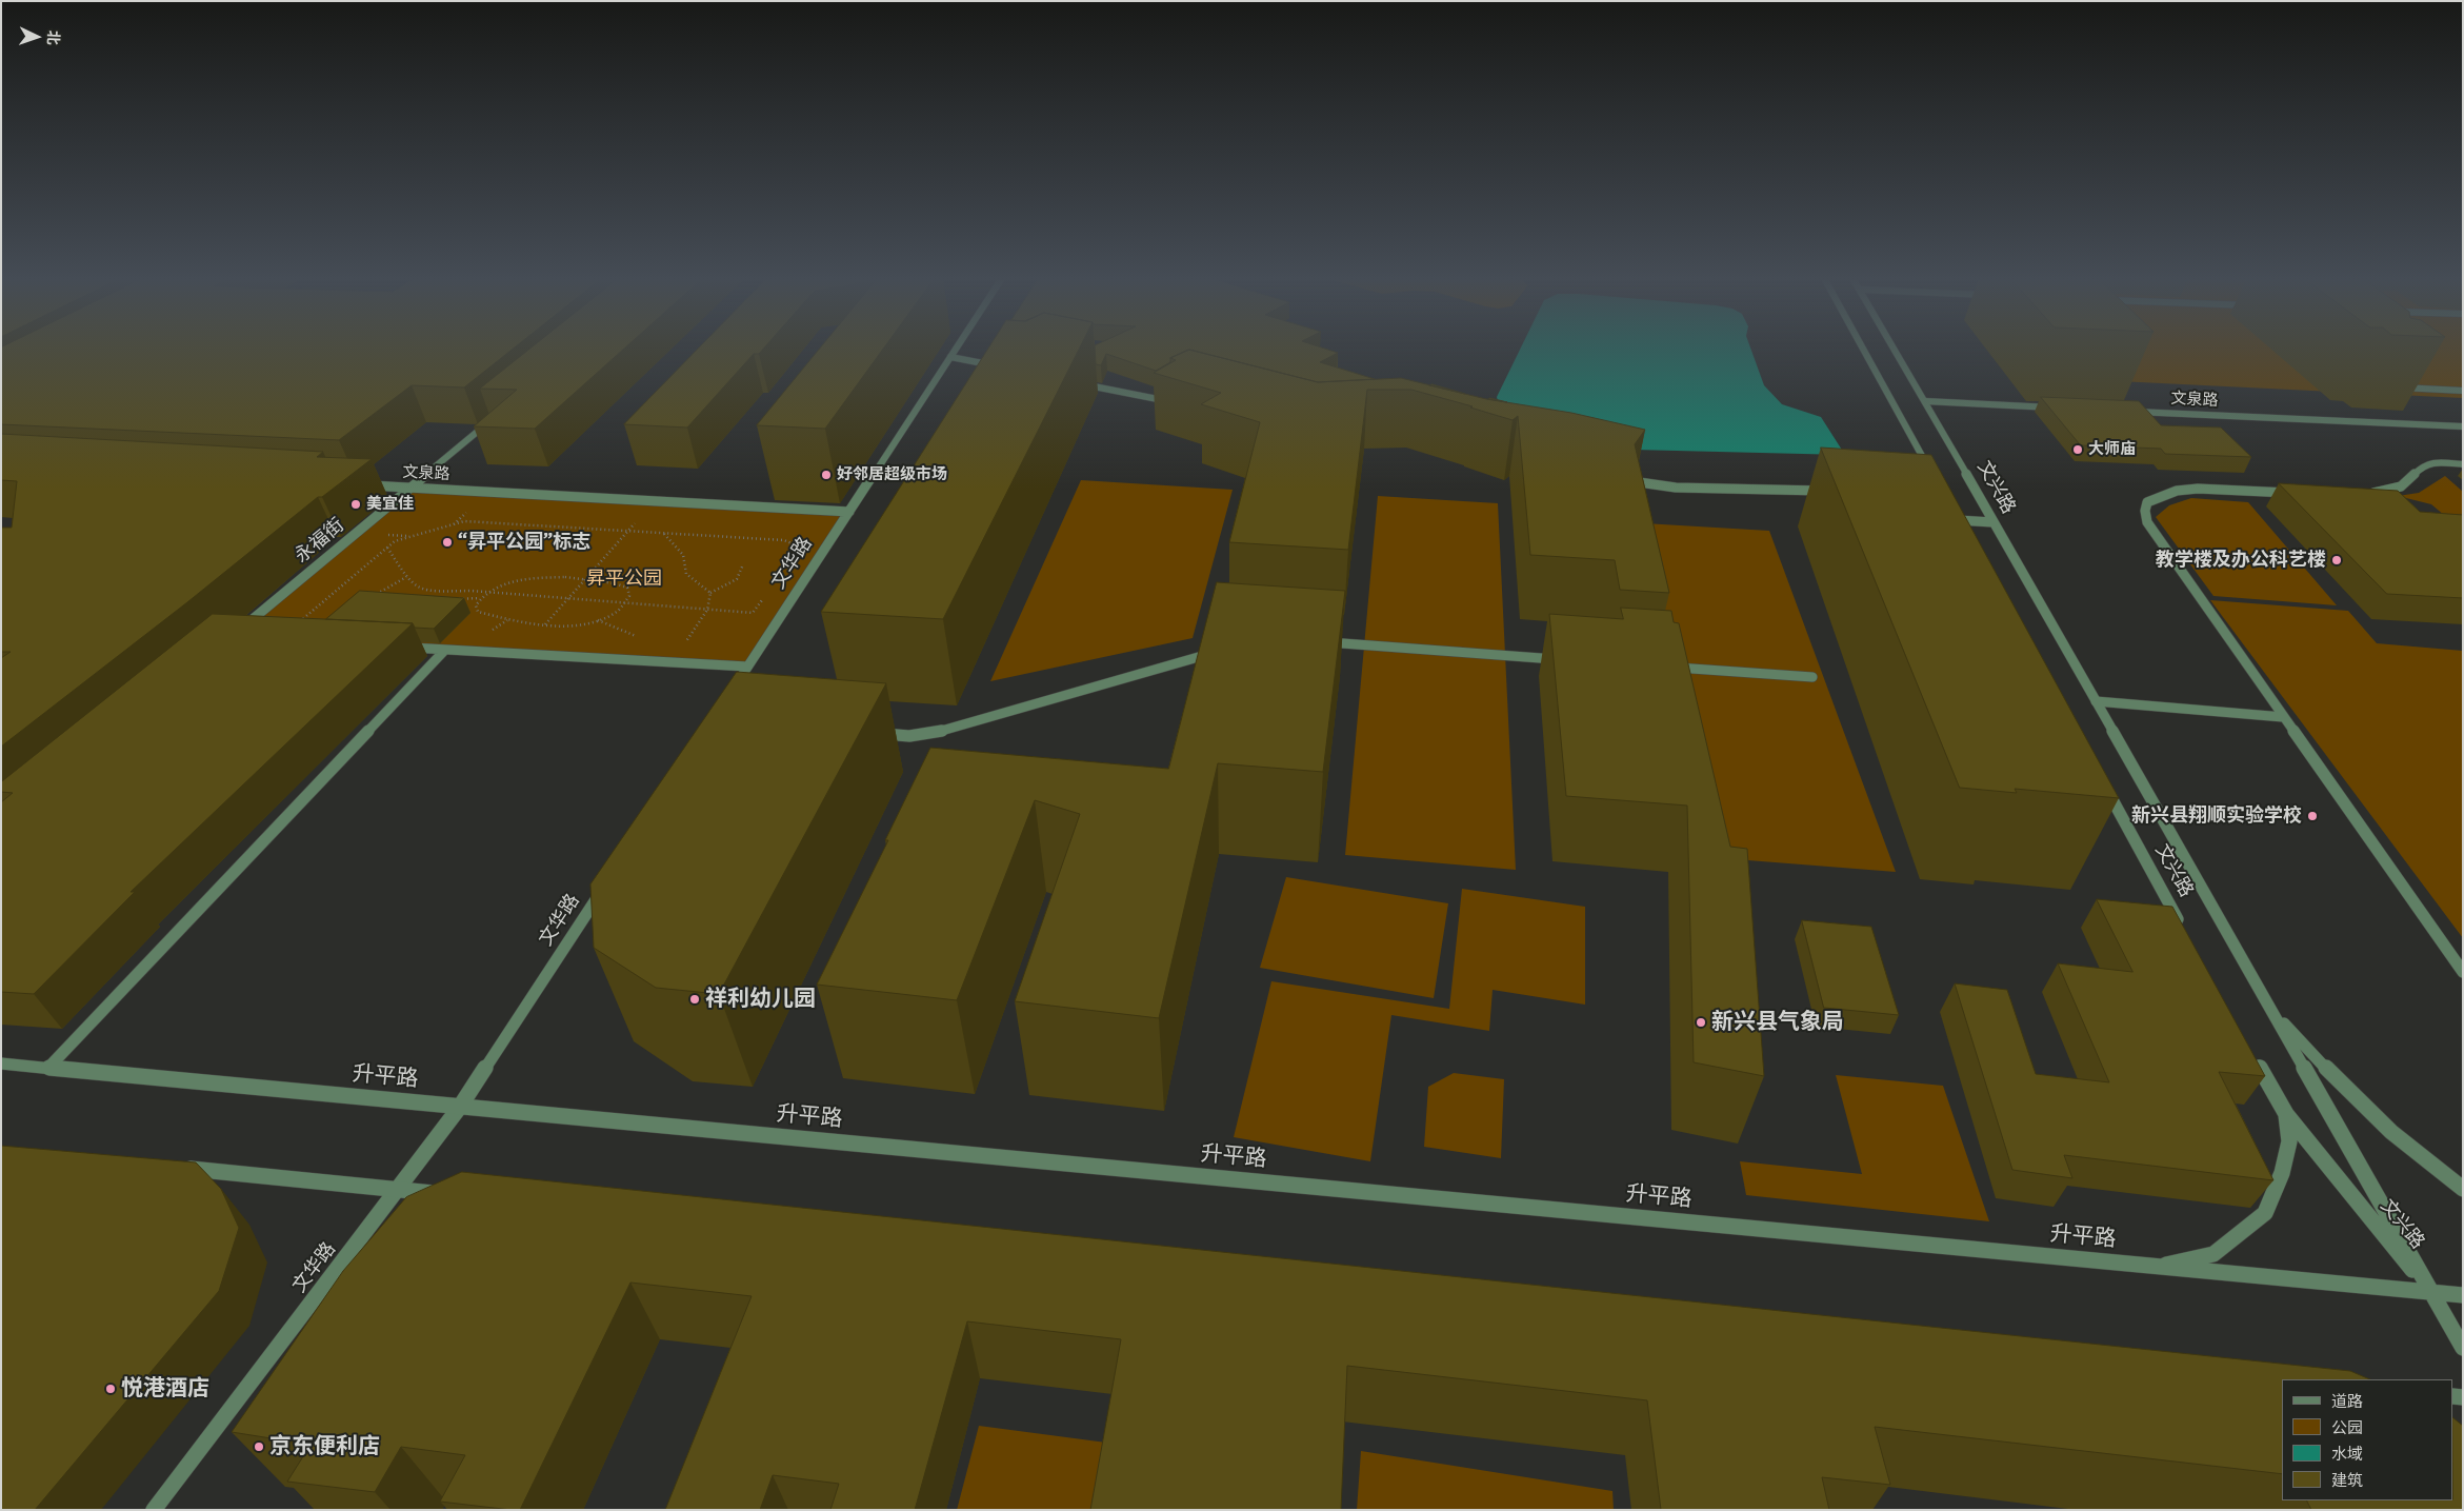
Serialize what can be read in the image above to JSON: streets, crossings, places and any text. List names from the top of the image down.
{
  "streets": {
    "street": [
      "文泉路",
      "文兴路",
      "永福街",
      "文华路",
      "升平路"
    ]
  },
  "crossings": [
    ["文泉路", "永福街"],
    ["文泉路", "文华路"],
    ["文兴路", "升平路"],
    ["文华路", "升平路"]
  ],
  "parks": ["昇平公园"],
  "places": [
    "大师庙",
    "好邻居超级市场",
    "美宜佳",
    "“昇平公园”标志",
    "教学楼及办公科艺楼",
    "新兴县翔顺实验学校",
    "祥利幼儿园",
    "新兴县气象局",
    "悦港酒店",
    "京东便利店"
  ],
  "legend": [
    "道路",
    "公园",
    "水域",
    "建筑"
  ],
  "north": "right"
}
